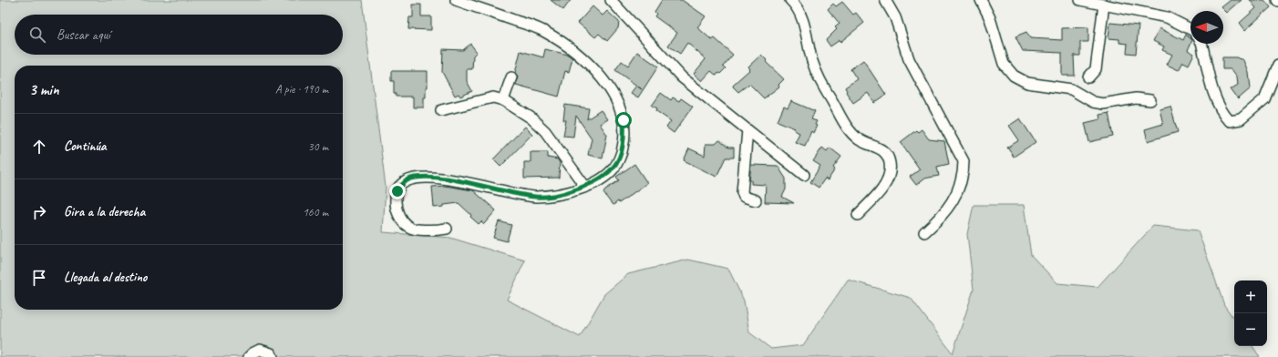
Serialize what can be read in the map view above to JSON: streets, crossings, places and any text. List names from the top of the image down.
{
  "north": "left",
  "page": {
    "search": "Buscar aquí",
    "heading": ["3 min", "A pie · 190 m"],
    "list": [
      ["Continúa", "30 m"],
      ["Gira a la derecha", "160 m"],
      "Llegada al destino"
    ],
    "map_buttons": ["+", "−"]
  }
}
